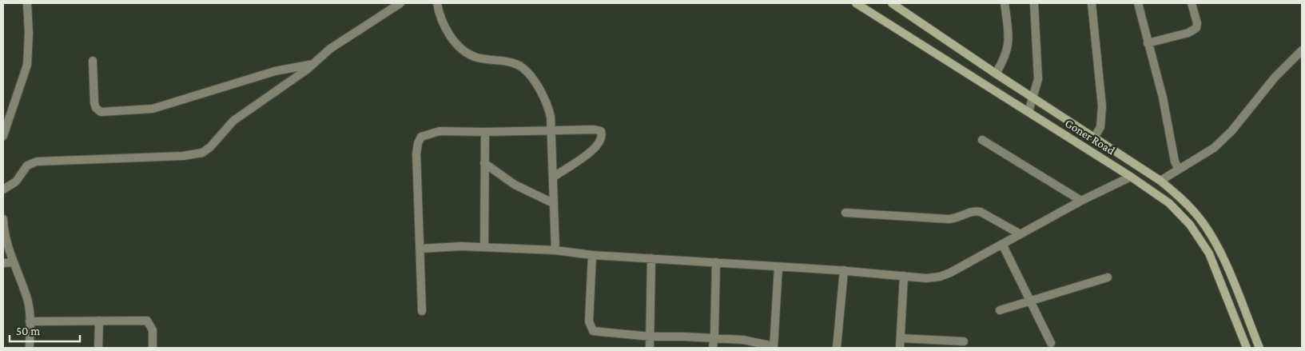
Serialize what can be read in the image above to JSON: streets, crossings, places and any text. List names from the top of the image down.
{
  "streets": {
    "street": ["Goner Road"]
  },
  "scale_bar": "50 m"
}
